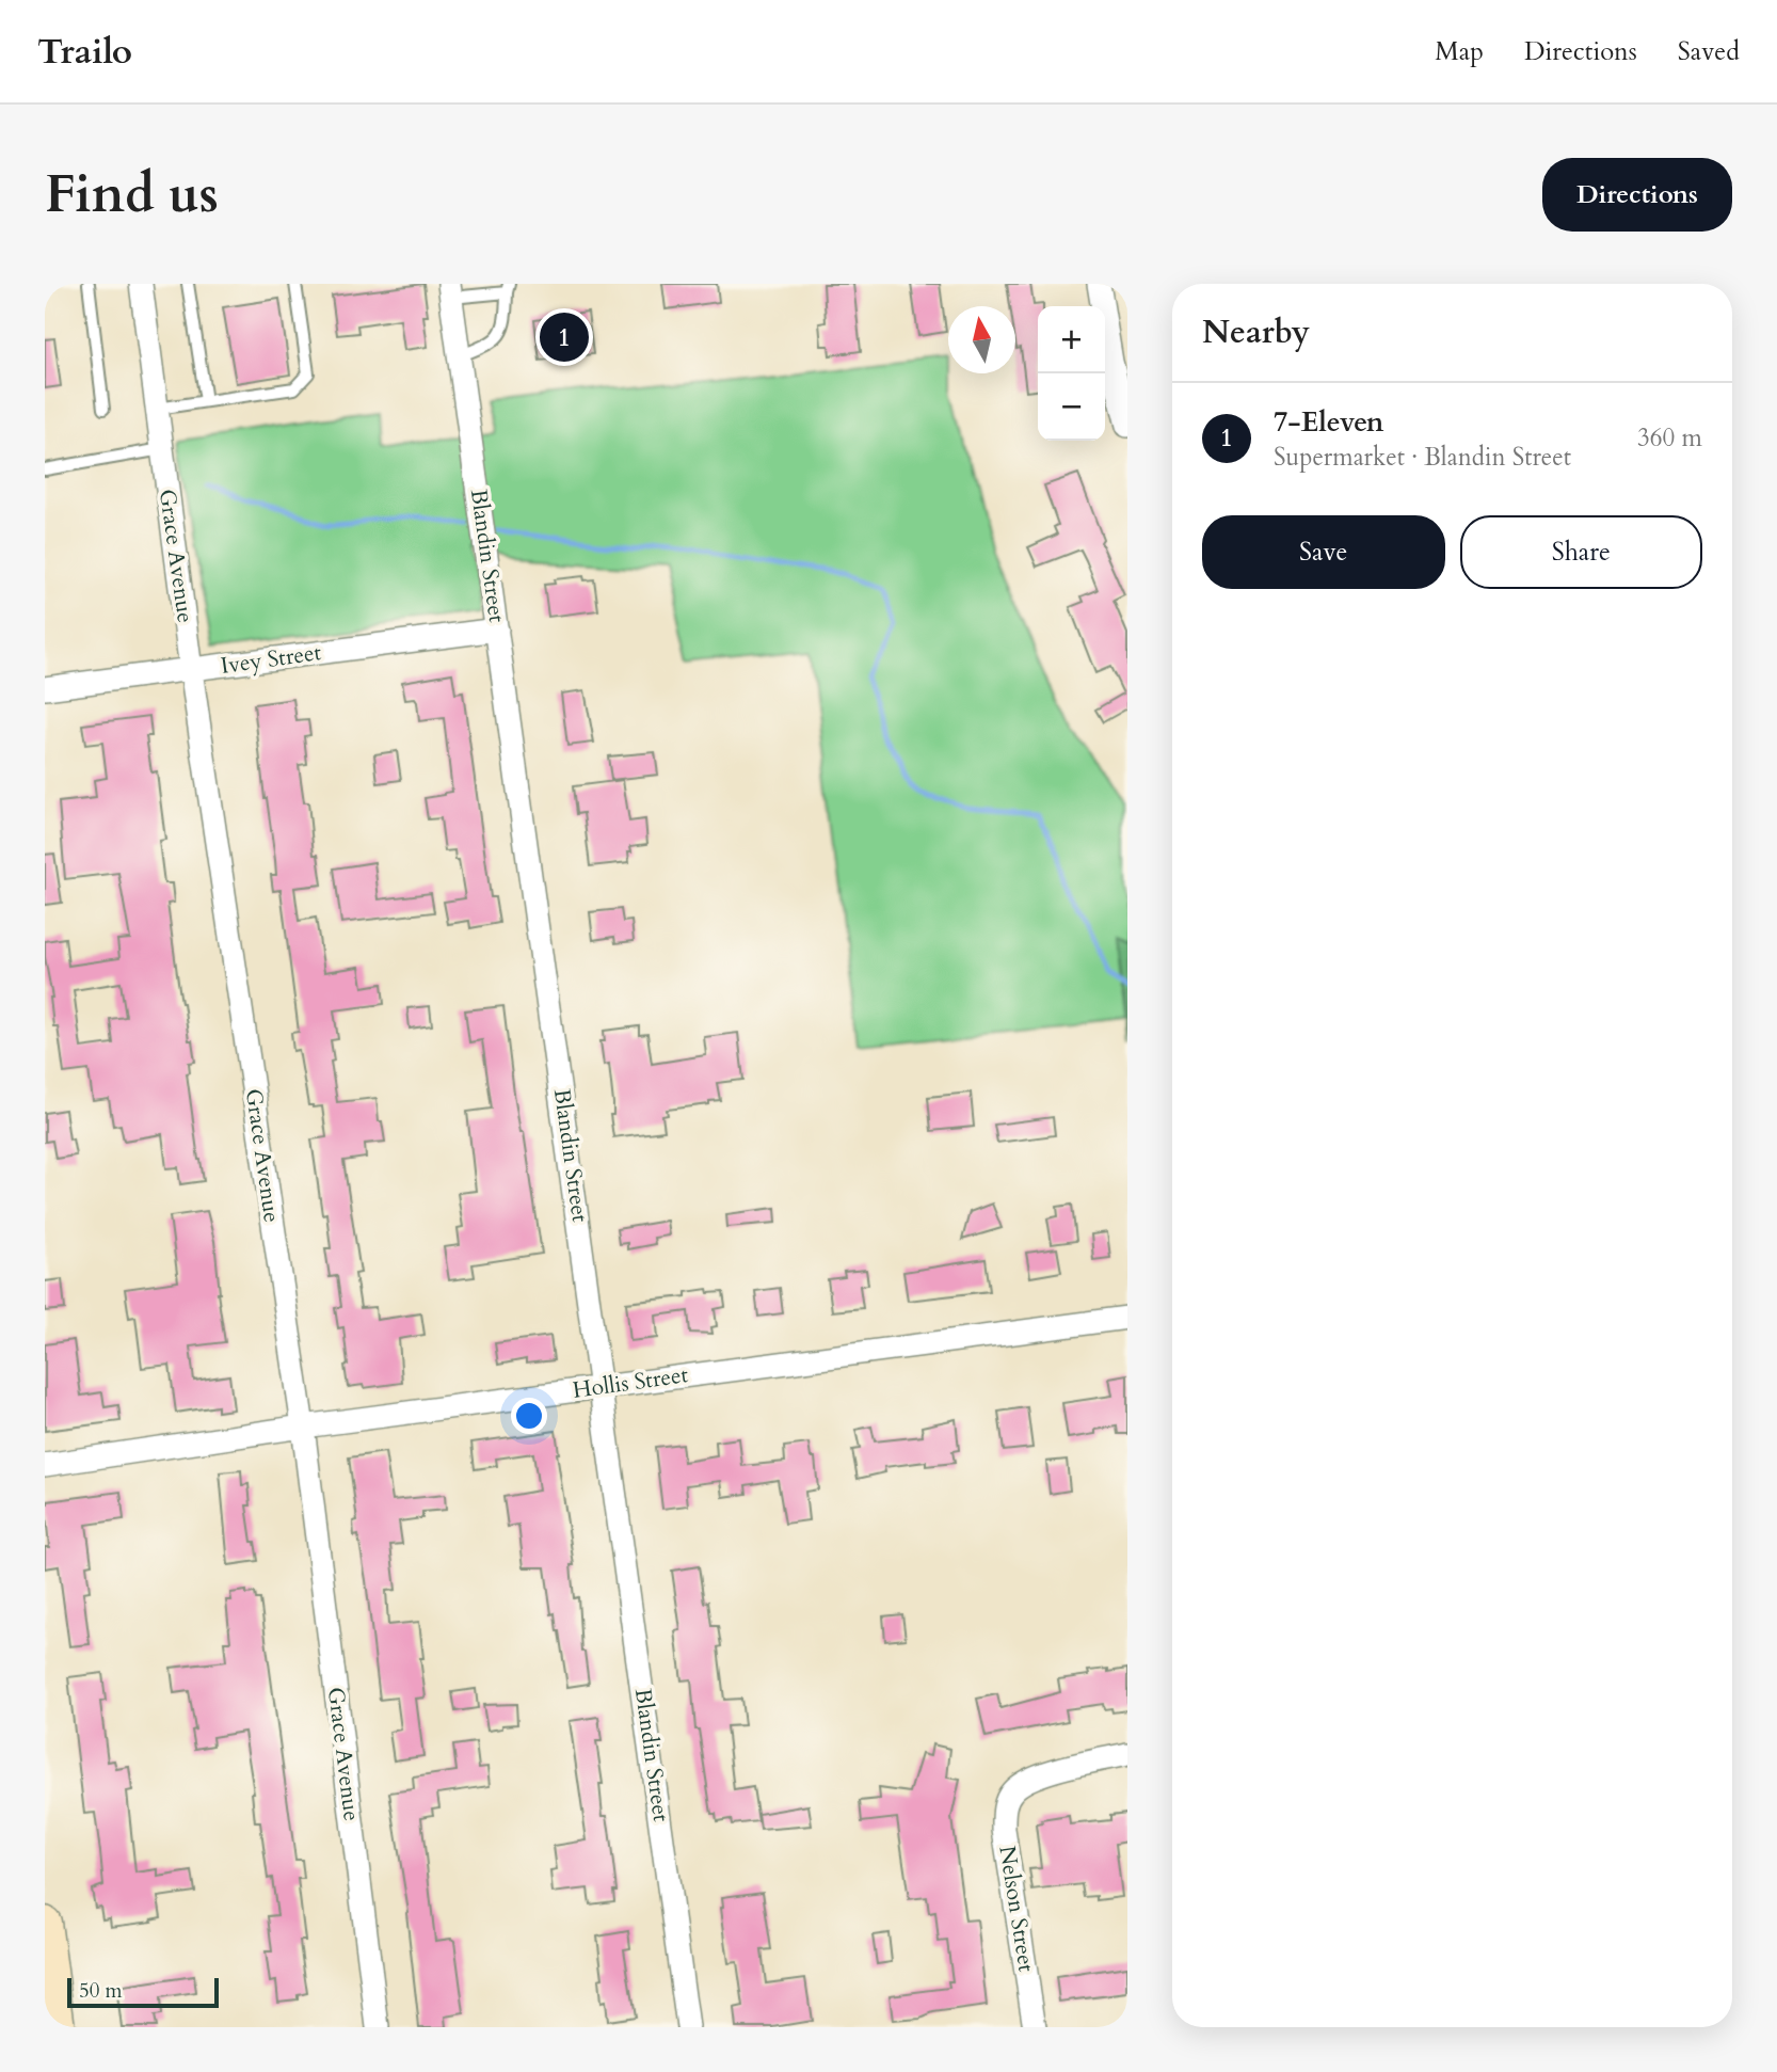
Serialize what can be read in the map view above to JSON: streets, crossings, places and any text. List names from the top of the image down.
{
  "streets": {
    "street": [
      "Grace Avenue",
      "Blandin Street",
      "Ivey Street",
      "Hollis Street",
      "Nelson Street"
    ]
  },
  "crossings": [
    ["Grace Avenue", "Ivey Street"],
    ["Grace Avenue", "Hollis Street"],
    ["Blandin Street", "Ivey Street"],
    ["Blandin Street", "Hollis Street"]
  ],
  "scale_bar": "50 m",
  "north": "top",
  "page": {
    "header": "Trailo",
    "nav": ["Map", "Directions", "Saved"],
    "buttons": [
      "Directions",
      ["Save", "Share"]
    ],
    "title": "Find us",
    "heading": "Nearby",
    "map_buttons": ["+", "−"],
    "pins": "1",
    "list": [
      {
        "mark": "1",
        "name": "7-Eleven",
        "note": "Supermarket · Blandin Street",
        "value": "360 m"
      }
    ],
    "scale": "50 m"
  }
}
